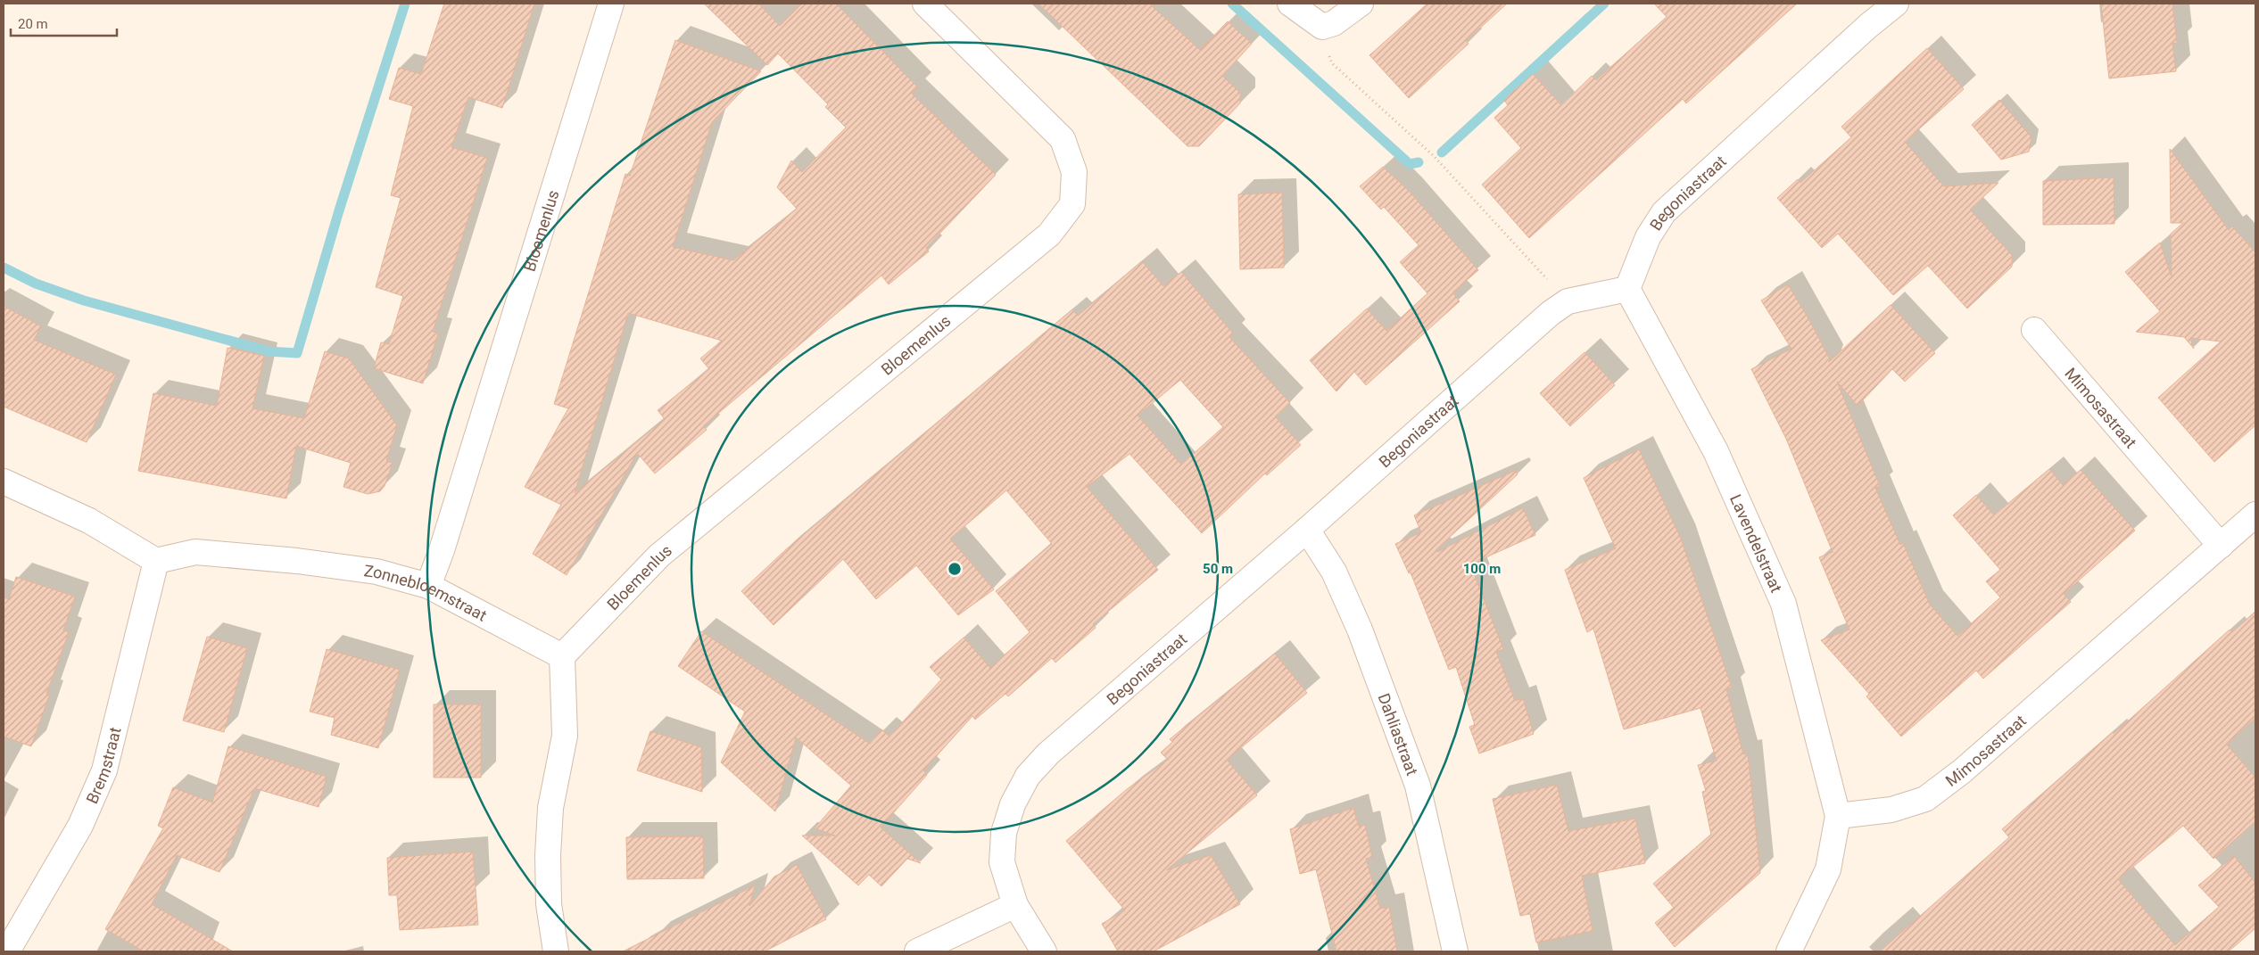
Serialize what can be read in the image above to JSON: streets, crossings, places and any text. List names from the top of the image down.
{
  "streets": {
    "street": [
      "Begoniastraat",
      "Bloemenlus",
      "Mimosastraat",
      "Lavendelstraat",
      "Zonnebloemstraat",
      "Dahliastraat",
      "Bremstraat"
    ]
  },
  "crossings": [
    ["Begoniastraat", "Lavendelstraat"],
    ["Begoniastraat", "Dahliastraat"],
    ["Bloemenlus", "Zonnebloemstraat"],
    ["Mimosastraat", "Lavendelstraat"],
    ["Zonnebloemstraat", "Bremstraat"]
  ],
  "scale_bar": "20 m",
  "rings": ["50 m", "100 m"]
}
